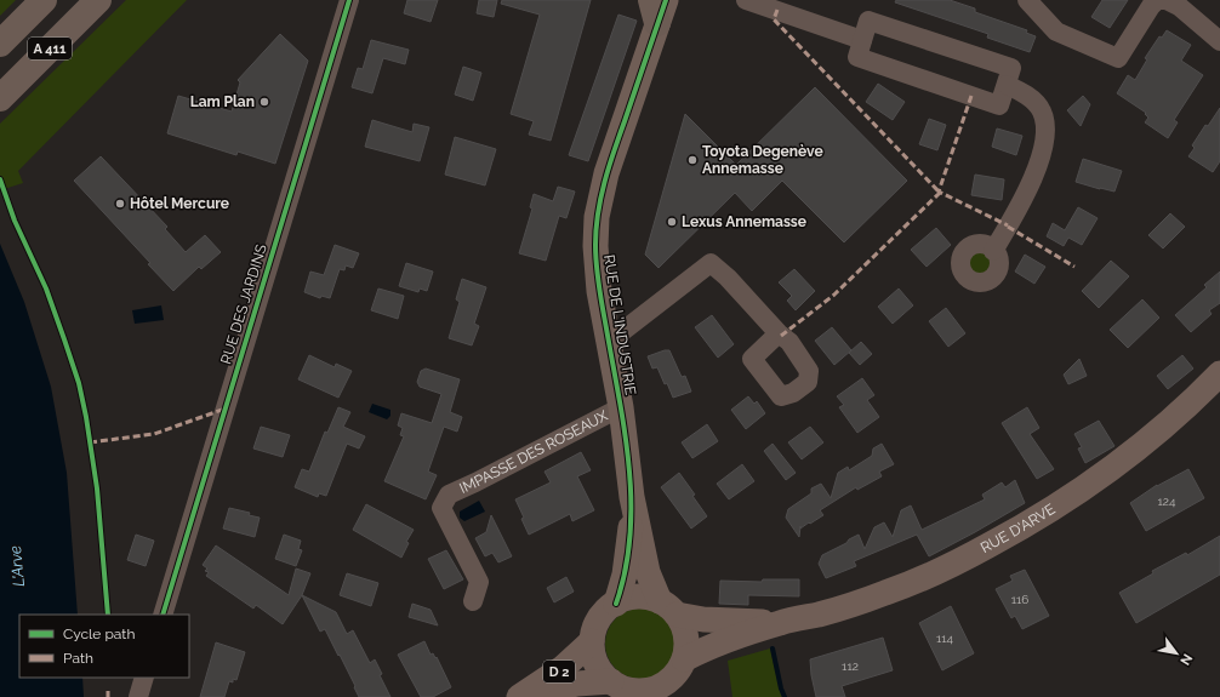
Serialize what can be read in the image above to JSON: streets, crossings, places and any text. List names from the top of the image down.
{
  "streets": {
    "highway": ["A 411"],
    "main road": ["RUE DE L'INDUSTRIE", "RUE D'ARVE", "D 2"],
    "street": ["RUE DES JARDINS", "IMPASSE DES ROSEAUX"]
  },
  "crossings": [
    ["RUE DE L'INDUSTRIE", "IMPASSE DES ROSEAUX"],
    ["RUE DE L'INDUSTRIE", "RUE D'ARVE"],
    ["RUE DE L'INDUSTRIE", "D 2"],
    ["RUE D'ARVE", "D 2"]
  ],
  "water": ["L'Arve"],
  "places": [
    "Lam Plan",
    "Toyota Degenève Annemasse",
    "Hôtel Mercure",
    "Lexus Annemasse"
  ],
  "house_numbers": [
    "124",
    "116",
    "114",
    "112"
  ],
  "legend": ["Cycle path", "Path"],
  "north": "bottom right"
}
